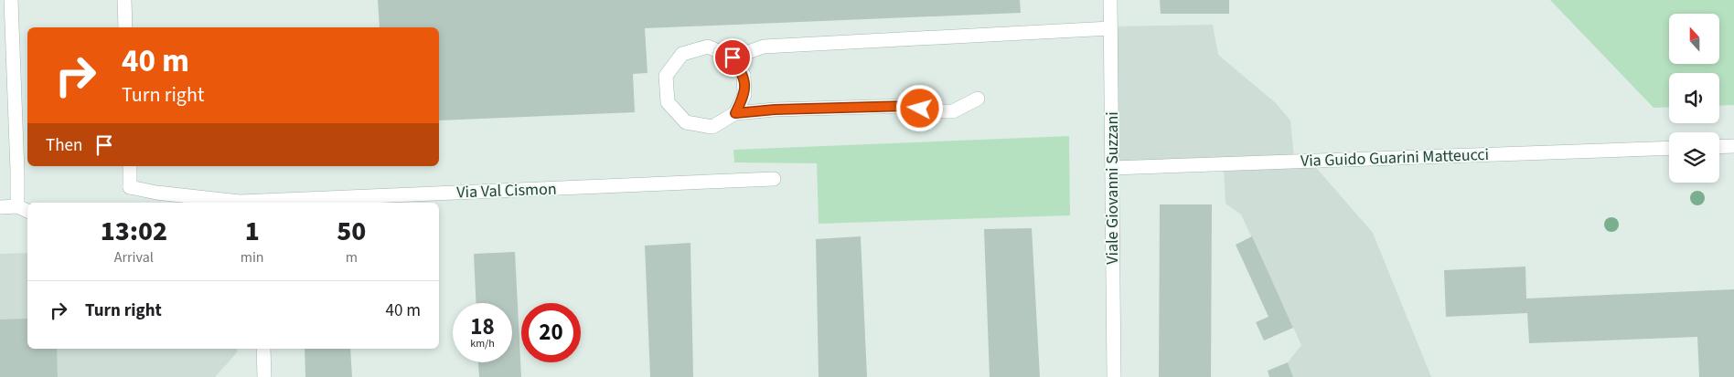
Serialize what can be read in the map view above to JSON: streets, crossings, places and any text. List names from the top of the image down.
{
  "streets": {
    "street": ["Via Guido Guarini Matteucci", "Viale Giovanni Suzzani", "Via Val Cismon"]
  },
  "crossings": [
    ["Via Guido Guarini Matteucci", "Viale Giovanni Suzzani"]
  ],
  "north": "top",
  "page": {
    "turn": ["40 m", "Turn right"],
    "then": "Then",
    "eta": [
      "13:02",
      "Arrival",
      "1",
      "min",
      "50",
      "m"
    ],
    "list": [
      {
        "name": "Turn right",
        "value": "40 m"
      }
    ],
    "speed": "18 km/h",
    "limit": "20"
  }
}
